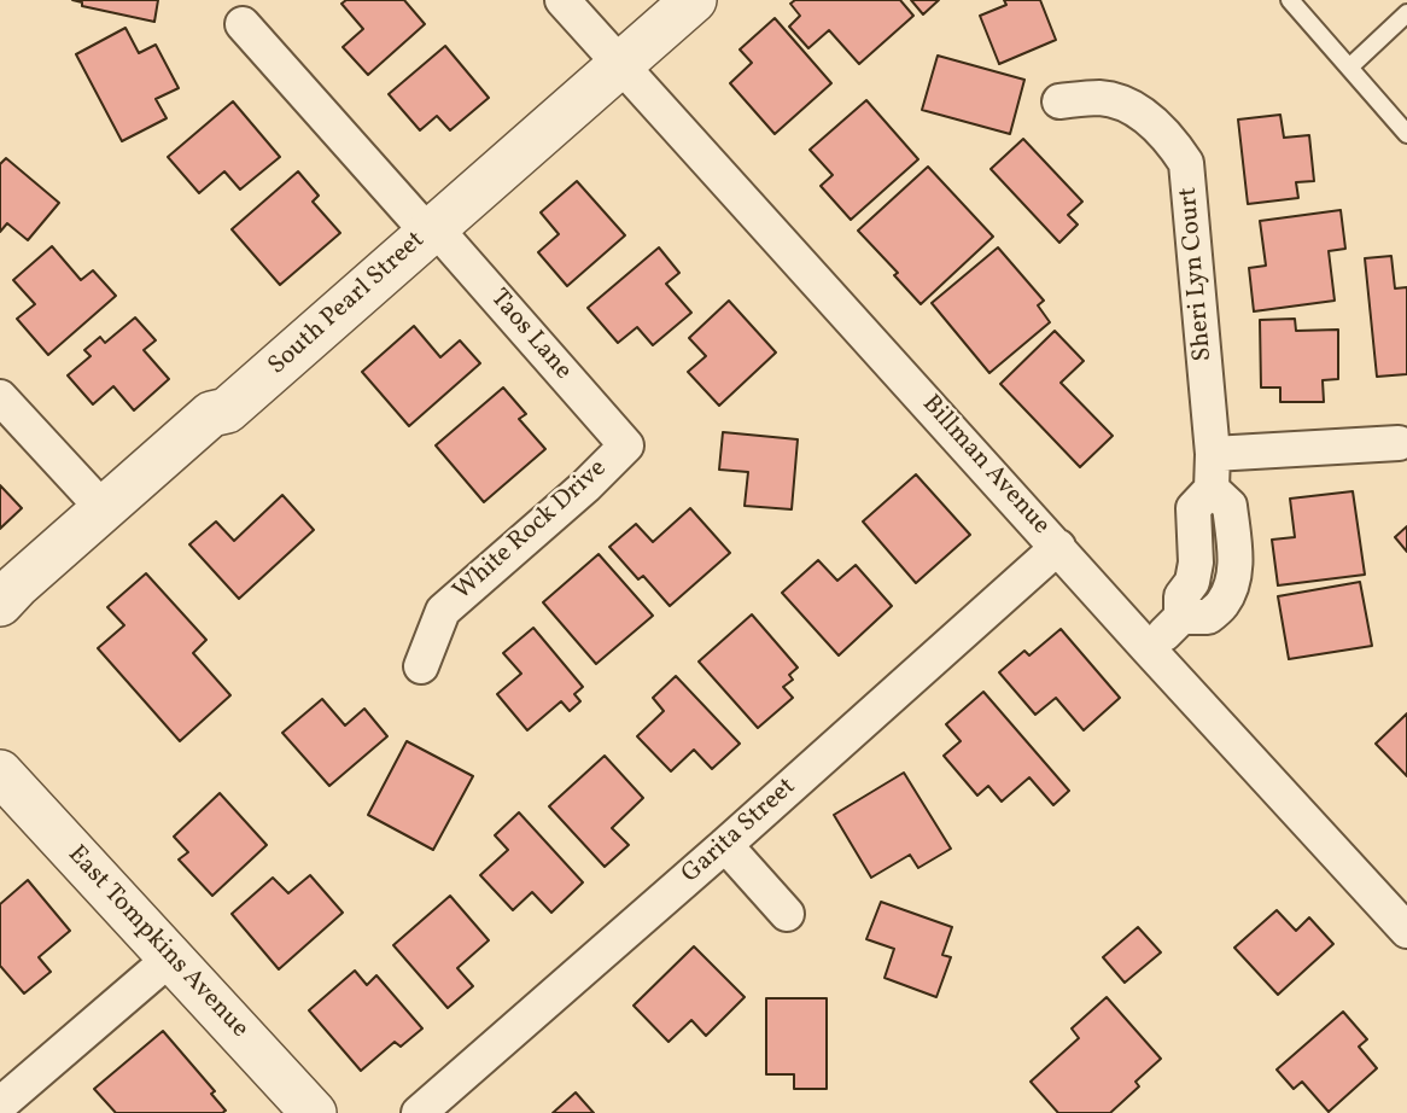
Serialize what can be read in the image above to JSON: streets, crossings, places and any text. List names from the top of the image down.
{
  "streets": {
    "street": [
      "Sheri Lyn Court",
      "South Pearl Street",
      "Taos Lane",
      "Billman Avenue",
      "White Rock Drive",
      "Garita Street",
      "East Tompkins Avenue"
    ]
  },
  "crossings": [
    ["Sheri Lyn Court", "Billman Avenue"],
    ["South Pearl Street", "Taos Lane"],
    ["South Pearl Street", "Billman Avenue"],
    ["Taos Lane", "White Rock Drive"],
    ["Billman Avenue", "Garita Street"]
  ]
}
